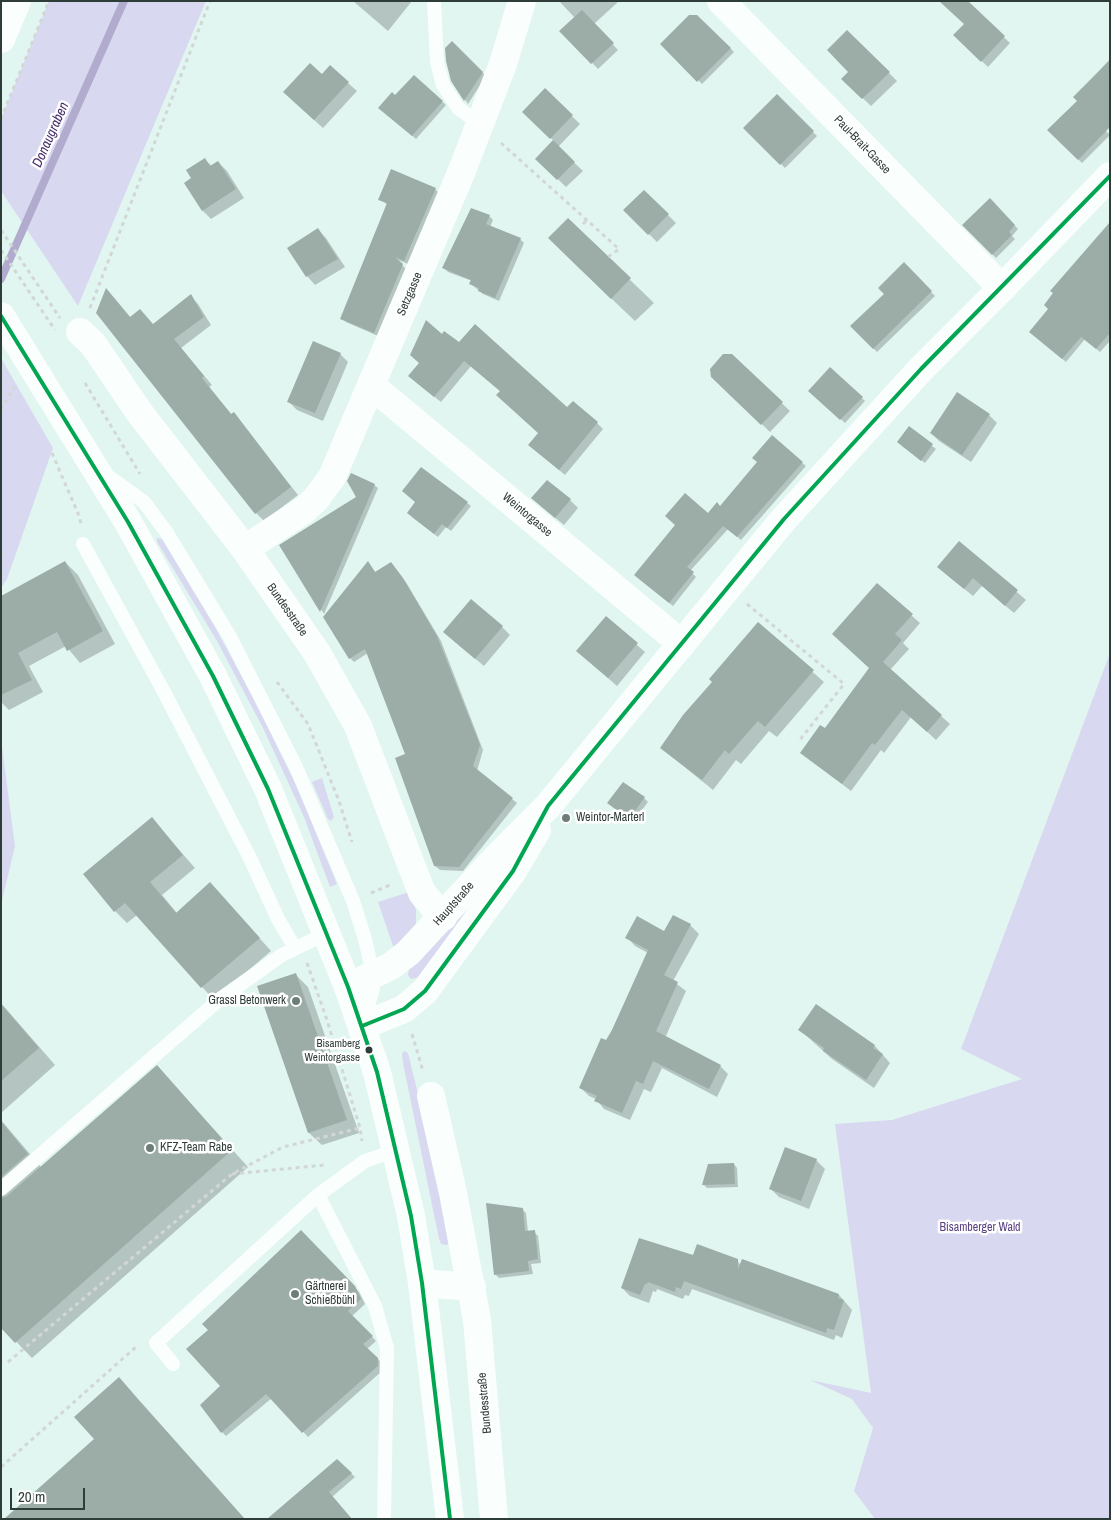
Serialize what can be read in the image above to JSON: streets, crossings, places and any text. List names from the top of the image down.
{
  "streets": {
    "main road": [
      "Paul-Brait-Gasse",
      "Setzgasse",
      "Weintorgasse",
      "Bundesstraße",
      "Hauptstraße"
    ]
  },
  "crossings": [
    ["Paul-Brait-Gasse", "Hauptstraße"],
    ["Setzgasse", "Weintorgasse"],
    ["Setzgasse", "Bundesstraße"],
    ["Weintorgasse", "Hauptstraße"],
    ["Bundesstraße", "Hauptstraße"]
  ],
  "water": ["Donaugraben"],
  "parks": ["Bisamberger Wald"],
  "places": [
    "Weintor-Marterl",
    "Grassl Betonwerk",
    "Bisamberg Weintorgasse",
    "KFZ-Team Rabe",
    "Gärtnerei Schießbühl"
  ],
  "scale_bar": "20 m"
}
